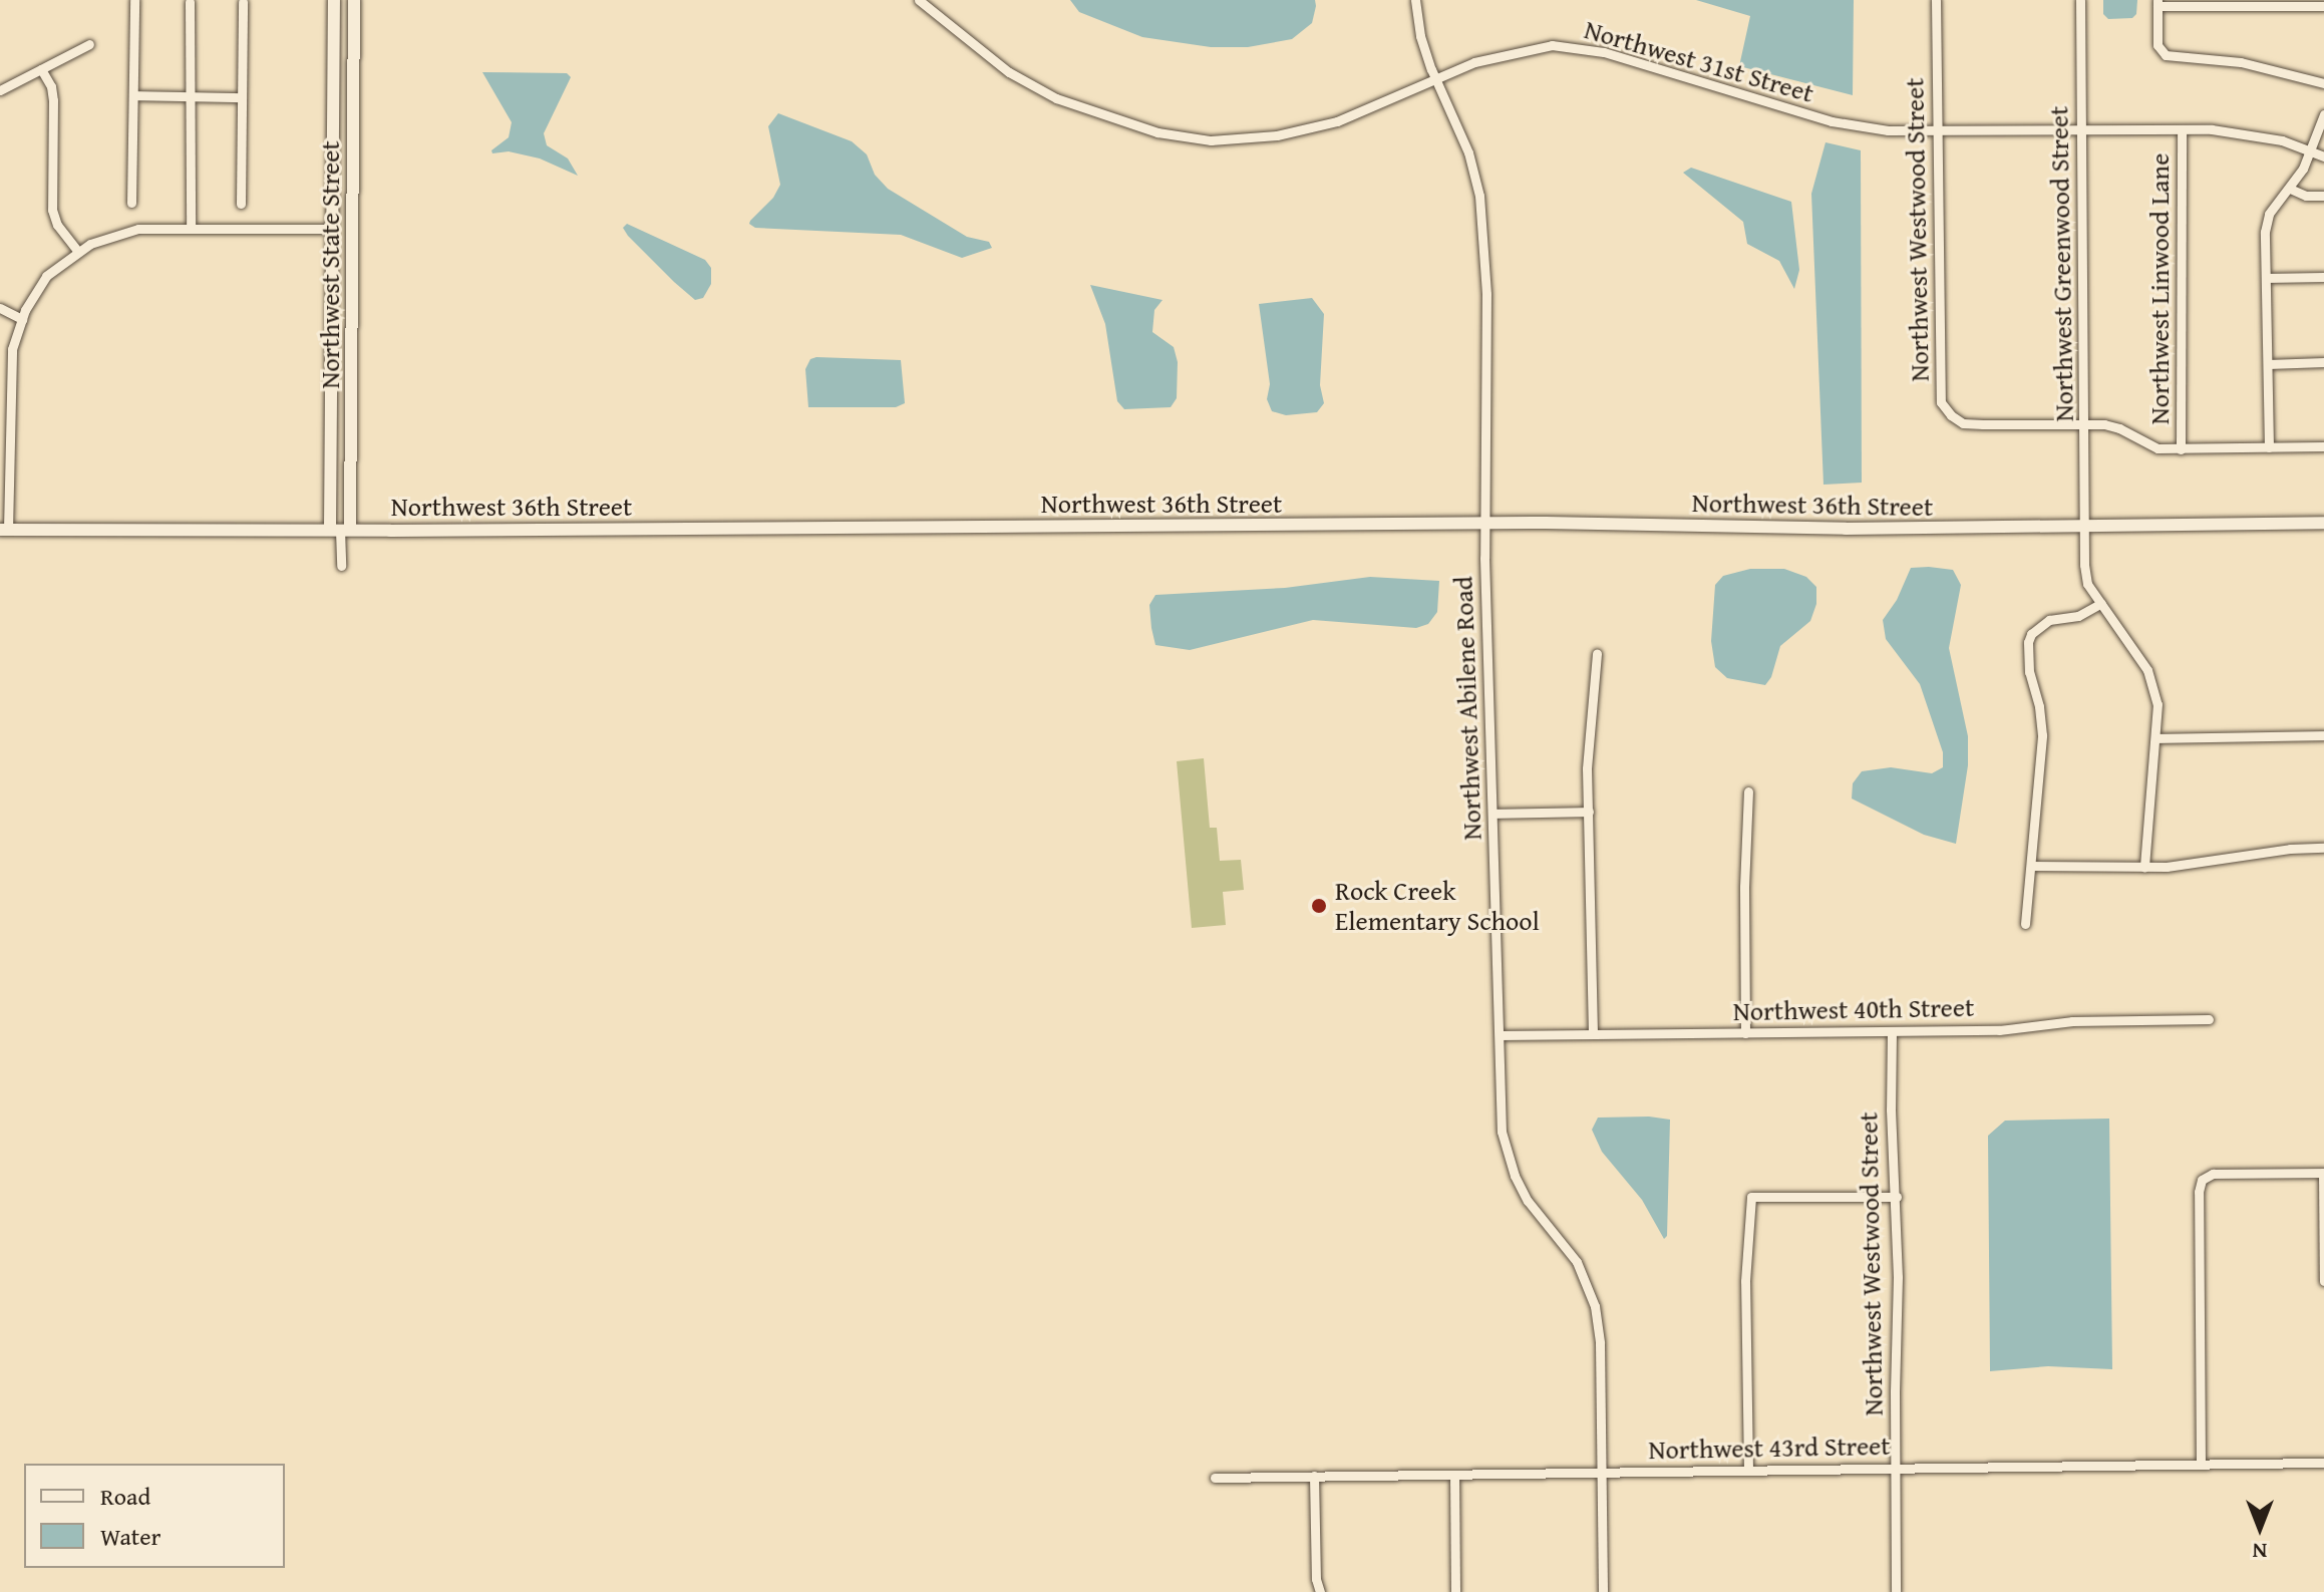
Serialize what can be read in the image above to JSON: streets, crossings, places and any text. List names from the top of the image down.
{
  "streets": {
    "main road": ["Northwest State Street", "Northwest 36th Street"],
    "street": [
      "Northwest 31st Street",
      "Northwest Westwood Street",
      "Northwest Greenwood Street",
      "Northwest Linwood Lane",
      "Northwest Abilene Road",
      "Northwest 40th Street",
      "Northwest 43rd Street"
    ]
  },
  "crossings": [
    ["Northwest 31st Street", "Northwest Westwood Street"],
    ["Northwest 31st Street", "Northwest Greenwood Street"],
    ["Northwest 31st Street", "Northwest Linwood Lane"],
    ["Northwest 31st Street", "Northwest Abilene Road"],
    ["Northwest Westwood Street", "Northwest Greenwood Street"],
    ["Northwest Westwood Street", "Northwest Linwood Lane"],
    ["Northwest Westwood Street", "Northwest 40th Street"],
    ["Northwest Westwood Street", "Northwest 43rd Street"],
    ["Northwest Greenwood Street", "Northwest 36th Street"],
    ["Northwest State Street", "Northwest 36th Street"],
    ["Northwest 36th Street", "Northwest Abilene Road"],
    ["Northwest Abilene Road", "Northwest 40th Street"],
    ["Northwest Abilene Road", "Northwest 43rd Street"]
  ],
  "places": ["Rock Creek Elementary School"],
  "legend": ["Road", "Water"],
  "north": "bottom"
}
